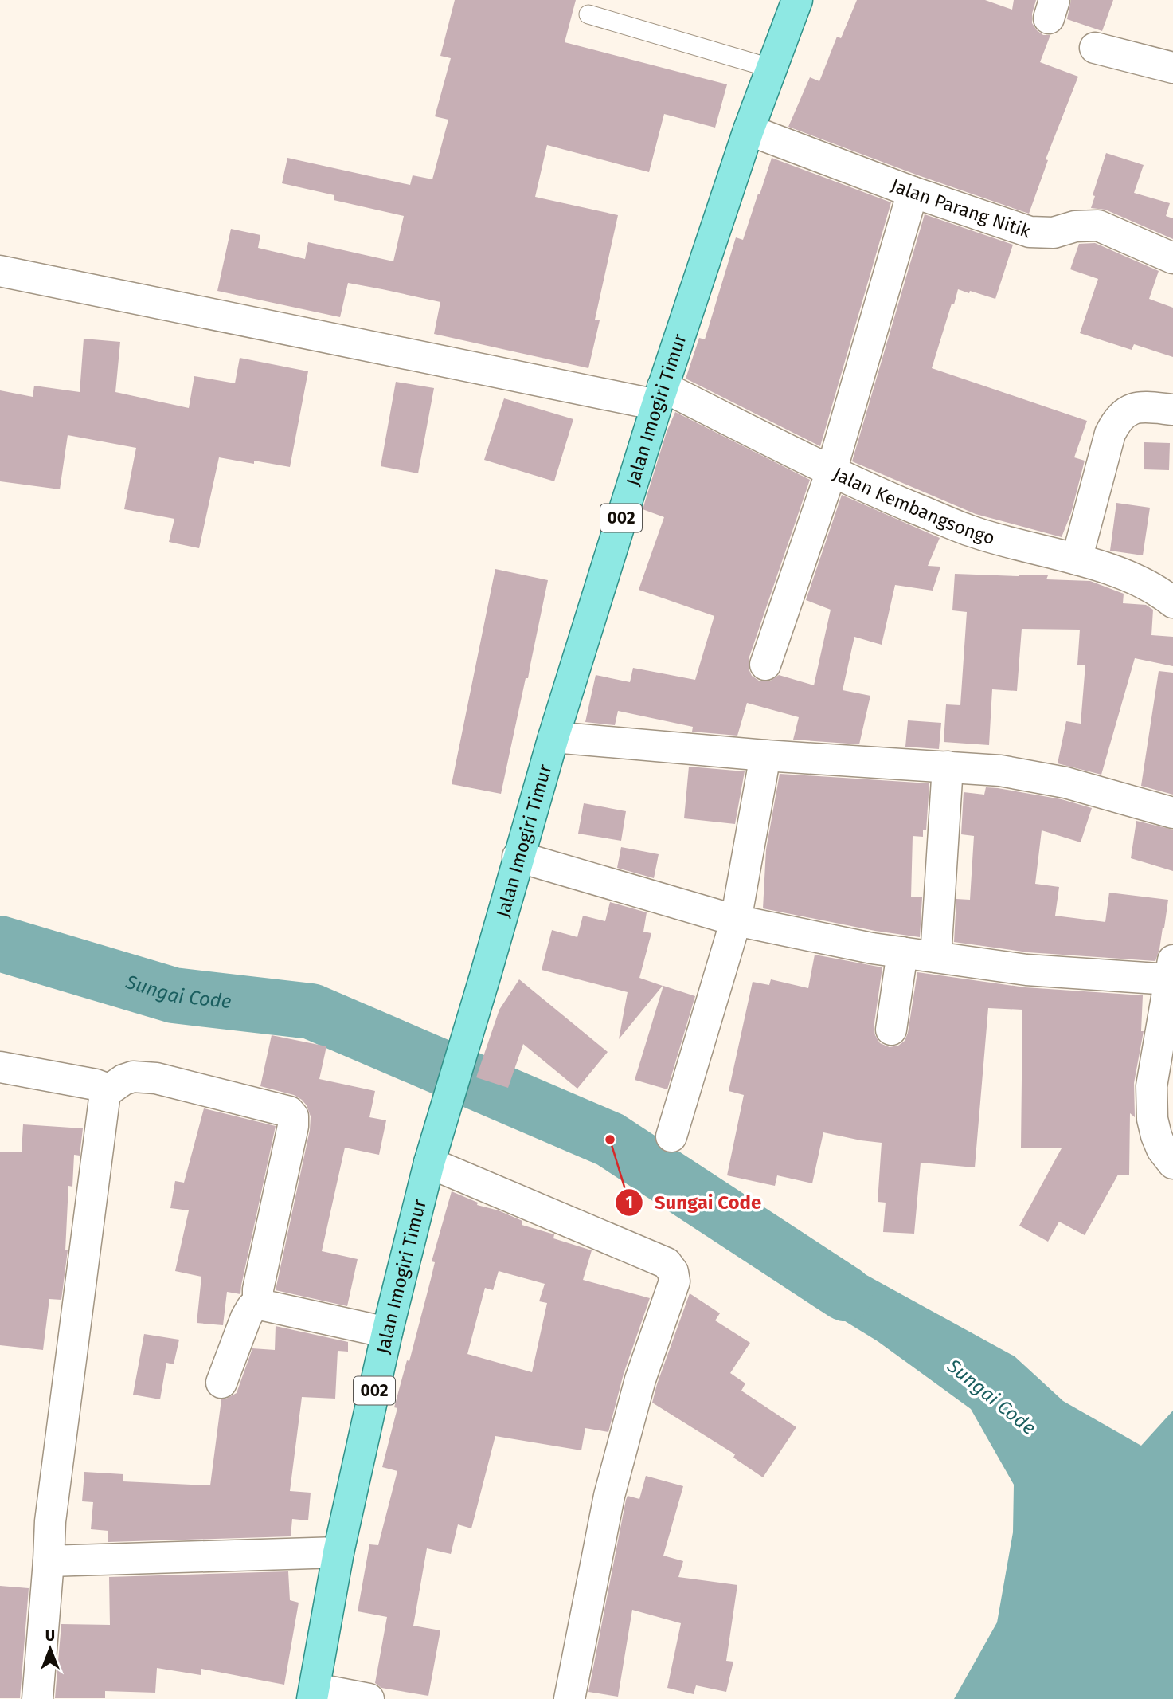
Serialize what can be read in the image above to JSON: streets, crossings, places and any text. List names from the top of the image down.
{
  "streets": {
    "main road": ["Jalan Imogiri Timur", "002"],
    "street": ["Jalan Parang Nitik", "Jalan Kembangsongo"]
  },
  "crossings": [
    ["Jalan Parang Nitik", "Jalan Imogiri Timur"],
    ["Jalan Imogiri Timur", "Jalan Kembangsongo"]
  ],
  "water": ["Sungai Code"],
  "places": ["Sungai Code"],
  "north": "top"
}
